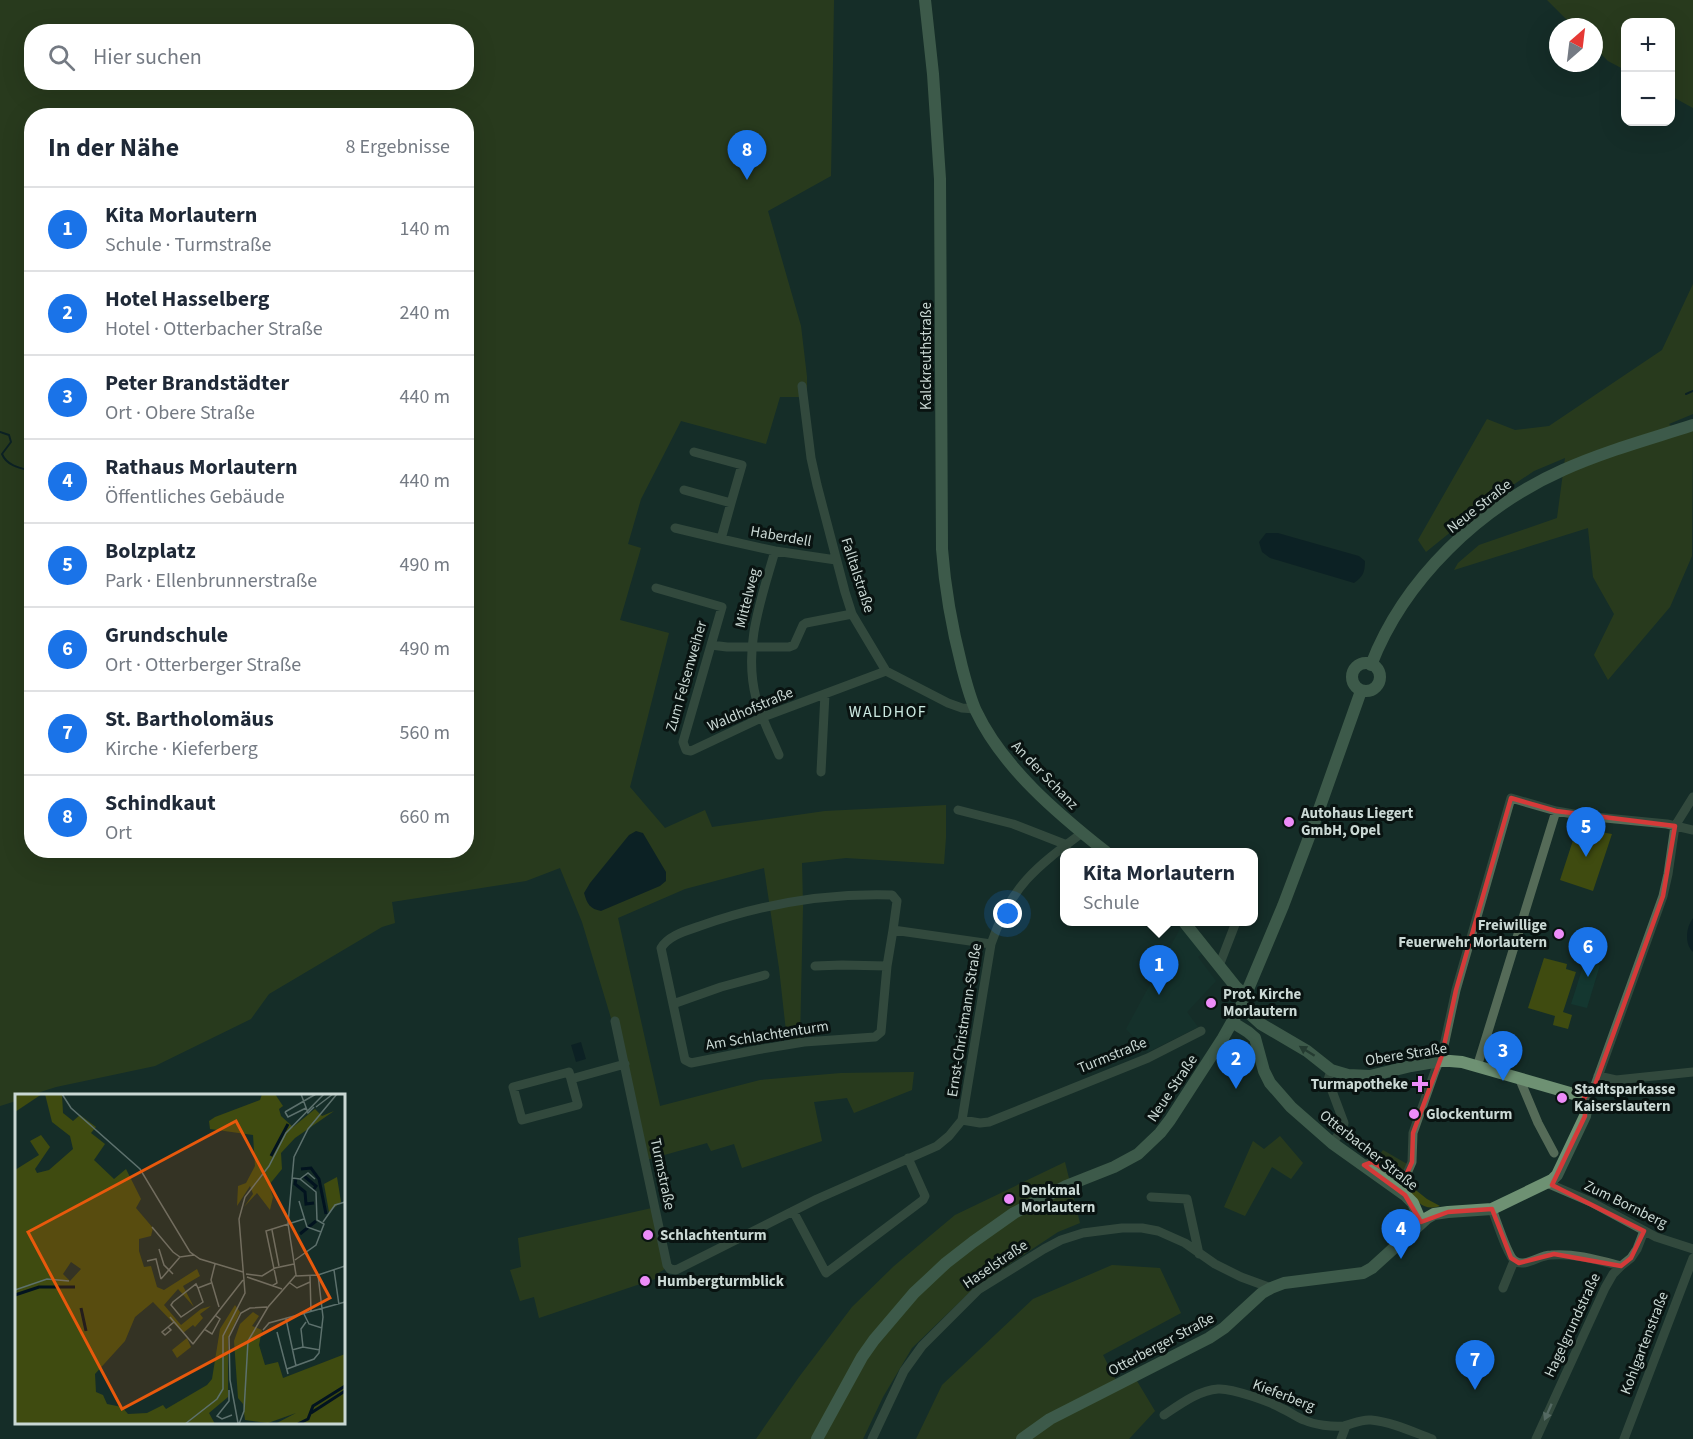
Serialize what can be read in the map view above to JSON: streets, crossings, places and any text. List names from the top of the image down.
{
  "streets": {
    "street": [
      "Kalckreuthstraße",
      "Neue Straße",
      "Haberdell",
      "Falltalstraße",
      "Mittelweg",
      "Zum Felsenweiher",
      "Waldhofstraße",
      "An der Schanz",
      "Ernst-Christmann-Straße",
      "Am Schlachtenturm",
      "Obere Straße",
      "Turmstraße",
      "Otterbacher Straße",
      "Zum Bornberg",
      "Haselstraße",
      "Hagelgrundstraße",
      "Kohlgartenstraße",
      "Otterberger Straße",
      "Kieferberg"
    ]
  },
  "crossings": [
    ["Kalckreuthstraße", "An der Schanz"],
    ["Neue Straße", "Obere Straße"],
    ["Haberdell", "Falltalstraße"],
    ["Haberdell", "Mittelweg"],
    ["Falltalstraße", "Waldhofstraße"],
    ["Mittelweg", "Waldhofstraße"],
    ["Zum Felsenweiher", "Waldhofstraße"],
    ["An der Schanz", "Ernst-Christmann-Straße"],
    ["Ernst-Christmann-Straße", "Turmstraße"],
    ["Obere Straße", "Otterberger Straße"],
    ["Otterbacher Straße", "Otterberger Straße"],
    ["Zum Bornberg", "Hagelgrundstraße"],
    ["Zum Bornberg", "Otterberger Straße"],
    ["Haselstraße", "Otterberger Straße"]
  ],
  "one_way": ["Hagelgrundstraße"],
  "districts": ["WALDHOF"],
  "places": {
    "other": [
      "Autohaus Liegert GmbH, Opel",
      "Freiwillige Feuerwehr Morlautern",
      "Prot. Kirche Morlautern",
      "Stadtsparkasse Kaiserslautern",
      "Glockenturm",
      "Denkmal Morlautern",
      "Schlachtenturm",
      "Humbergturmblick"
    ],
    "health": ["Turmapotheke"]
  },
  "north": "top right",
  "page": {
    "map_buttons": ["+", "−"],
    "search": "Hier suchen",
    "heading": ["In der Nähe", "8 Ergebnisse"],
    "pins": [
      "8",
      "5",
      "6",
      "1",
      "3",
      "2",
      "4",
      "7"
    ],
    "list": [
      {
        "mark": "1",
        "name": "Kita Morlautern",
        "note": "Schule · Turmstraße",
        "value": "140 m"
      },
      {
        "mark": "2",
        "name": "Hotel Hasselberg",
        "note": "Hotel · Otterbacher Straße",
        "value": "240 m"
      },
      {
        "mark": "3",
        "name": "Peter Brandstädter",
        "note": "Ort · Obere Straße",
        "value": "440 m"
      },
      {
        "mark": "4",
        "name": "Rathaus Morlautern",
        "note": "Öffentliches Gebäude",
        "value": "440 m"
      },
      {
        "mark": "5",
        "name": "Bolzplatz",
        "note": "Park · Ellenbrunnerstraße",
        "value": "490 m"
      },
      {
        "mark": "6",
        "name": "Grundschule",
        "note": "Ort · Otterberger Straße",
        "value": "490 m"
      },
      {
        "mark": "7",
        "name": "St. Bartholomäus",
        "note": "Kirche · Kieferberg",
        "value": "560 m"
      },
      {
        "mark": "8",
        "name": "Schindkaut",
        "note": "Ort",
        "value": "660 m"
      }
    ],
    "popup": ["Kita Morlautern", "Schule"]
  }
}
